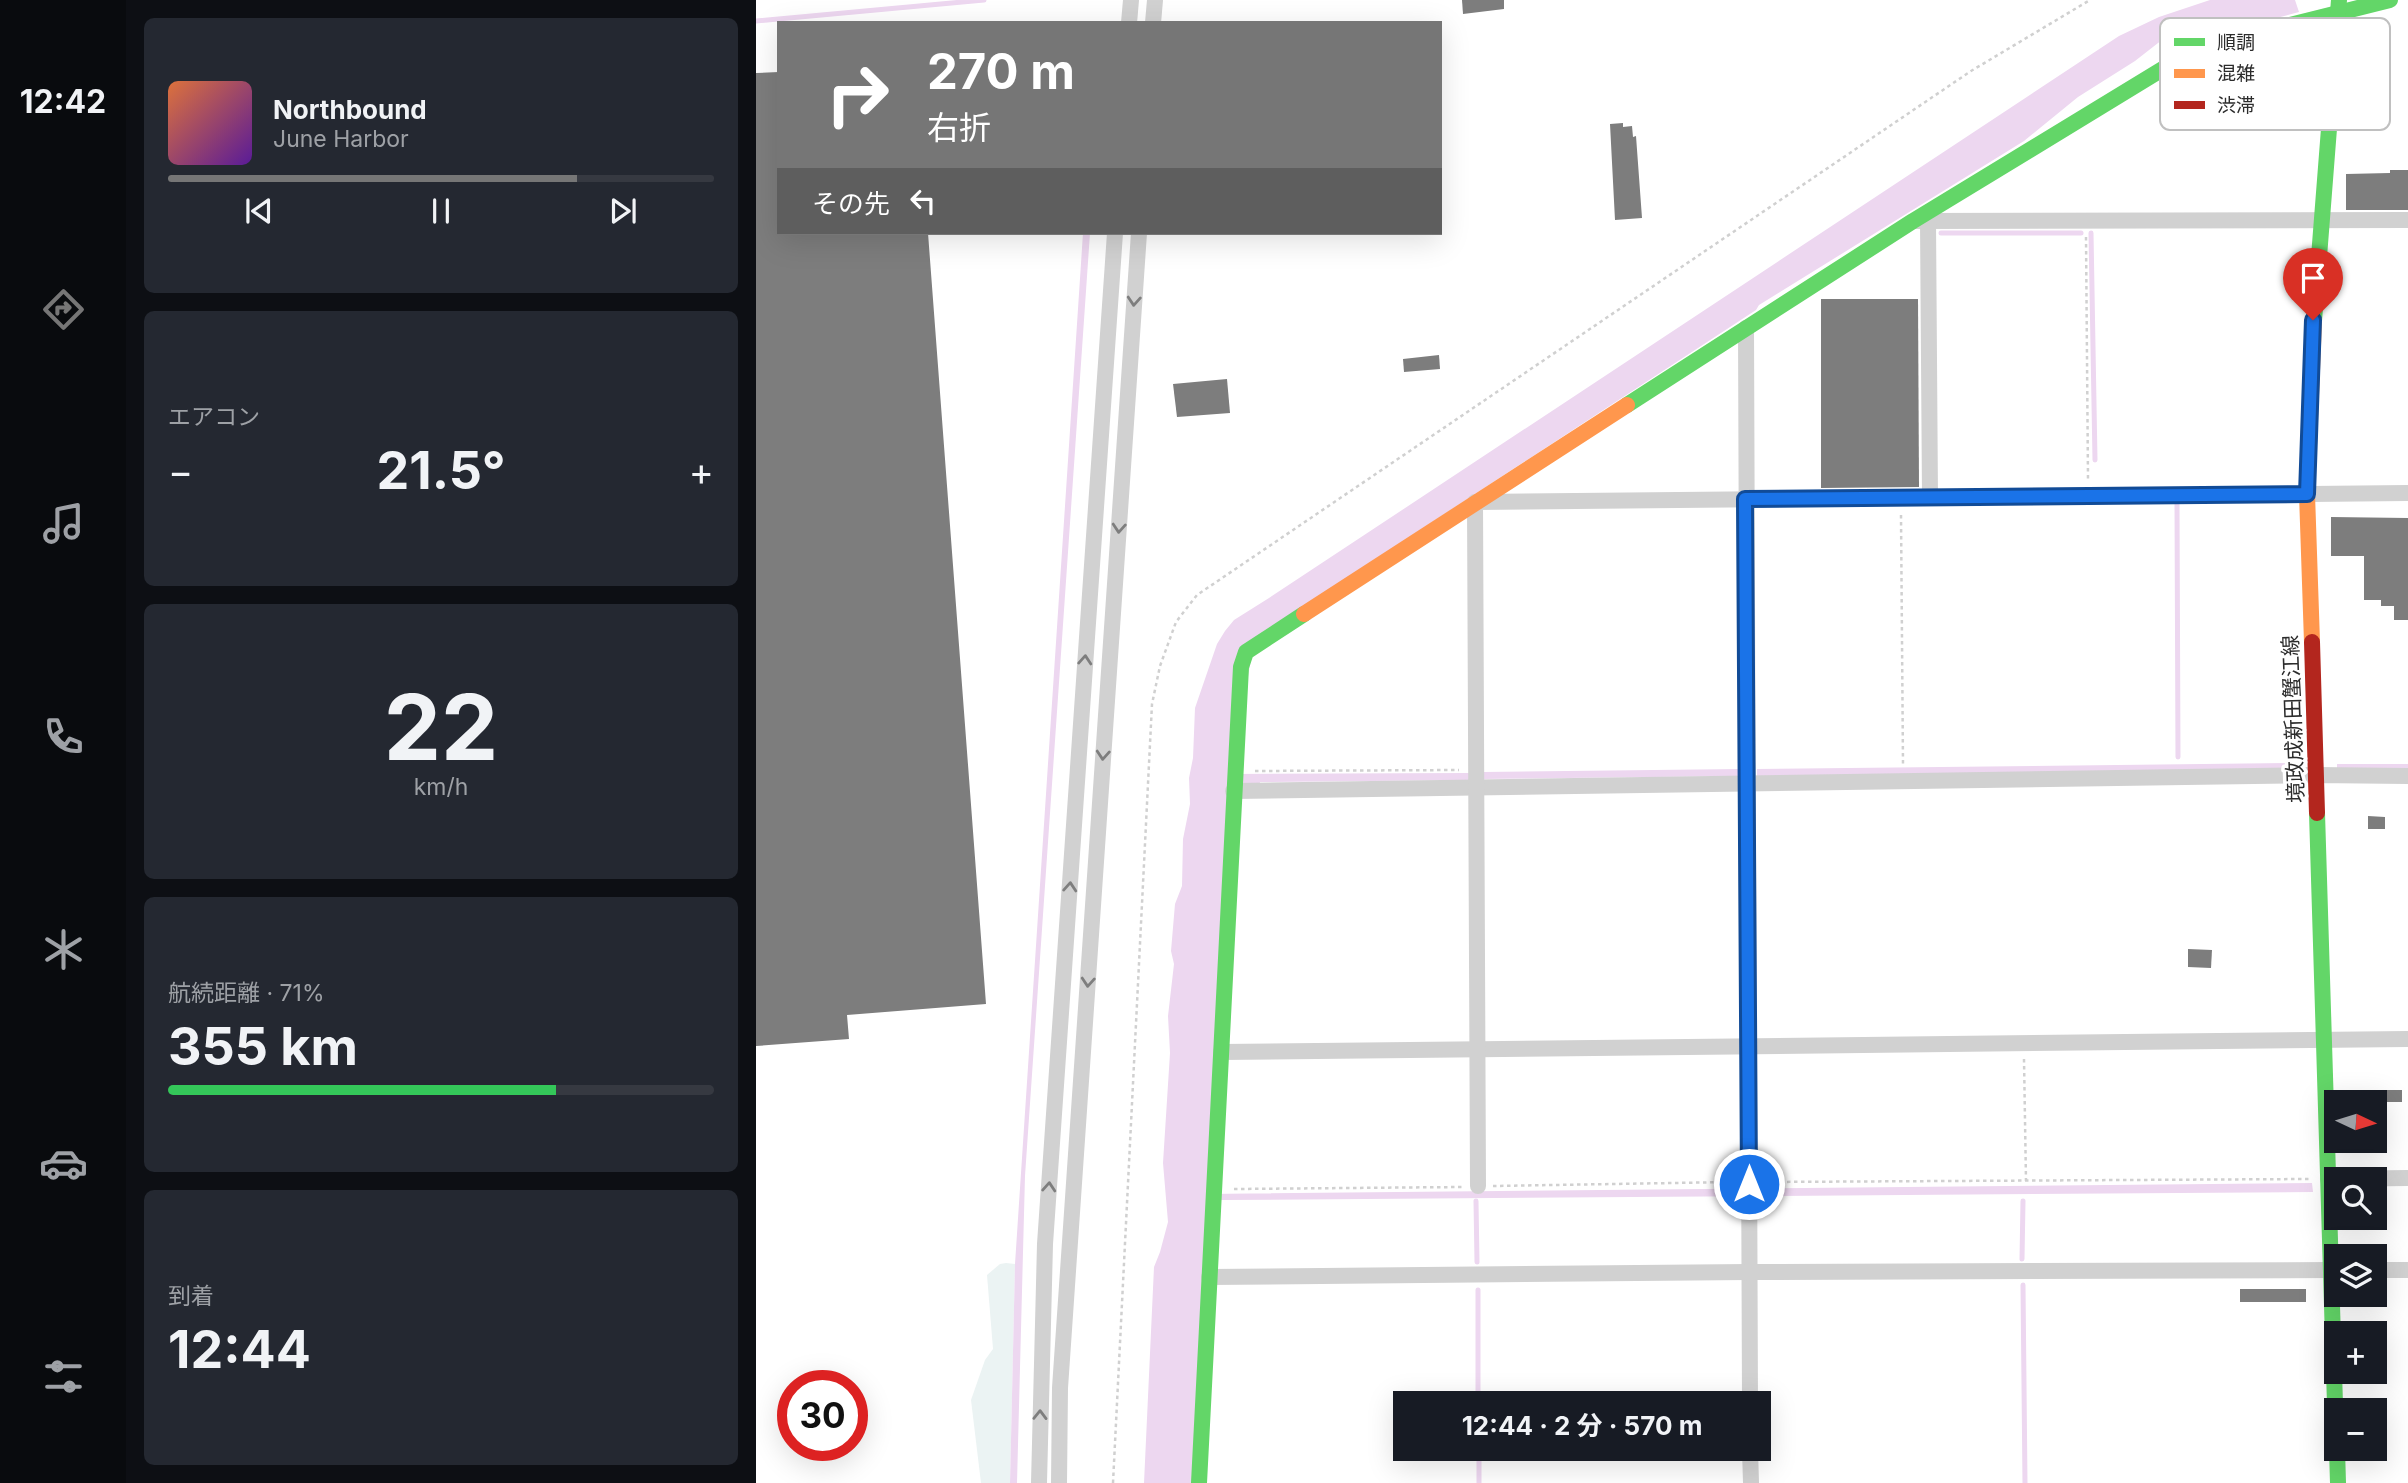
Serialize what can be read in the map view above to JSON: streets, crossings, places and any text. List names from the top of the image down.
{
  "streets": {
    "street": ["境政成新田蟹江線"]
  },
  "legend": ["順調", "混雑", "渋滞"],
  "north": "right",
  "page": {
    "tabs": "12:42",
    "turn": ["270 m", "右折"],
    "song": ["Northbound", "June Harbor"],
    "then": "その先",
    "tile": [
      "エアコン",
      ["22", "km/h"],
      ["航続距離 · 71%", "355 km"],
      ["到着", "12:44"]
    ],
    "heat": ["−", "21.5°", "+"],
    "map_buttons": ["+", "−"],
    "limit": "30",
    "trip": "12:44 · 2 分 · 570 m"
  }
}
